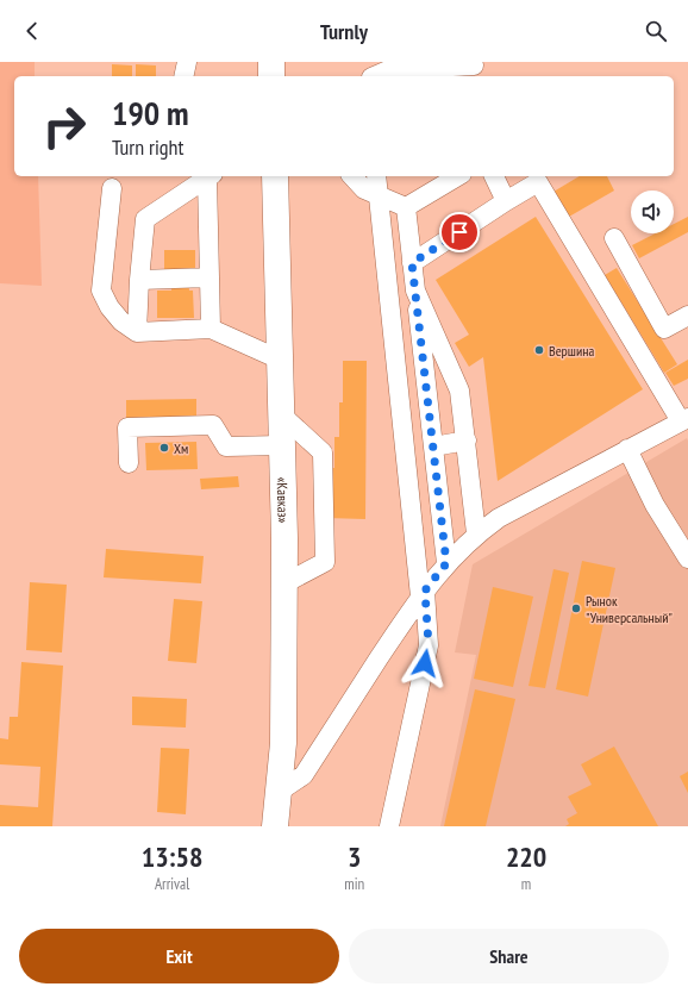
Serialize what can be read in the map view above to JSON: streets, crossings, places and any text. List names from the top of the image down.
{
  "streets": {
    "highway": ["«Кавказ»"]
  },
  "places": ["Вершина", "Хм", "Рынок \"Универсальный\""],
  "page": {
    "header": "Turnly",
    "turn": ["190 m", "Turn right"],
    "eta": [
      "13:58",
      "Arrival",
      "3",
      "min",
      "220",
      "m"
    ],
    "buttons": ["Exit", "Share"]
  }
}
